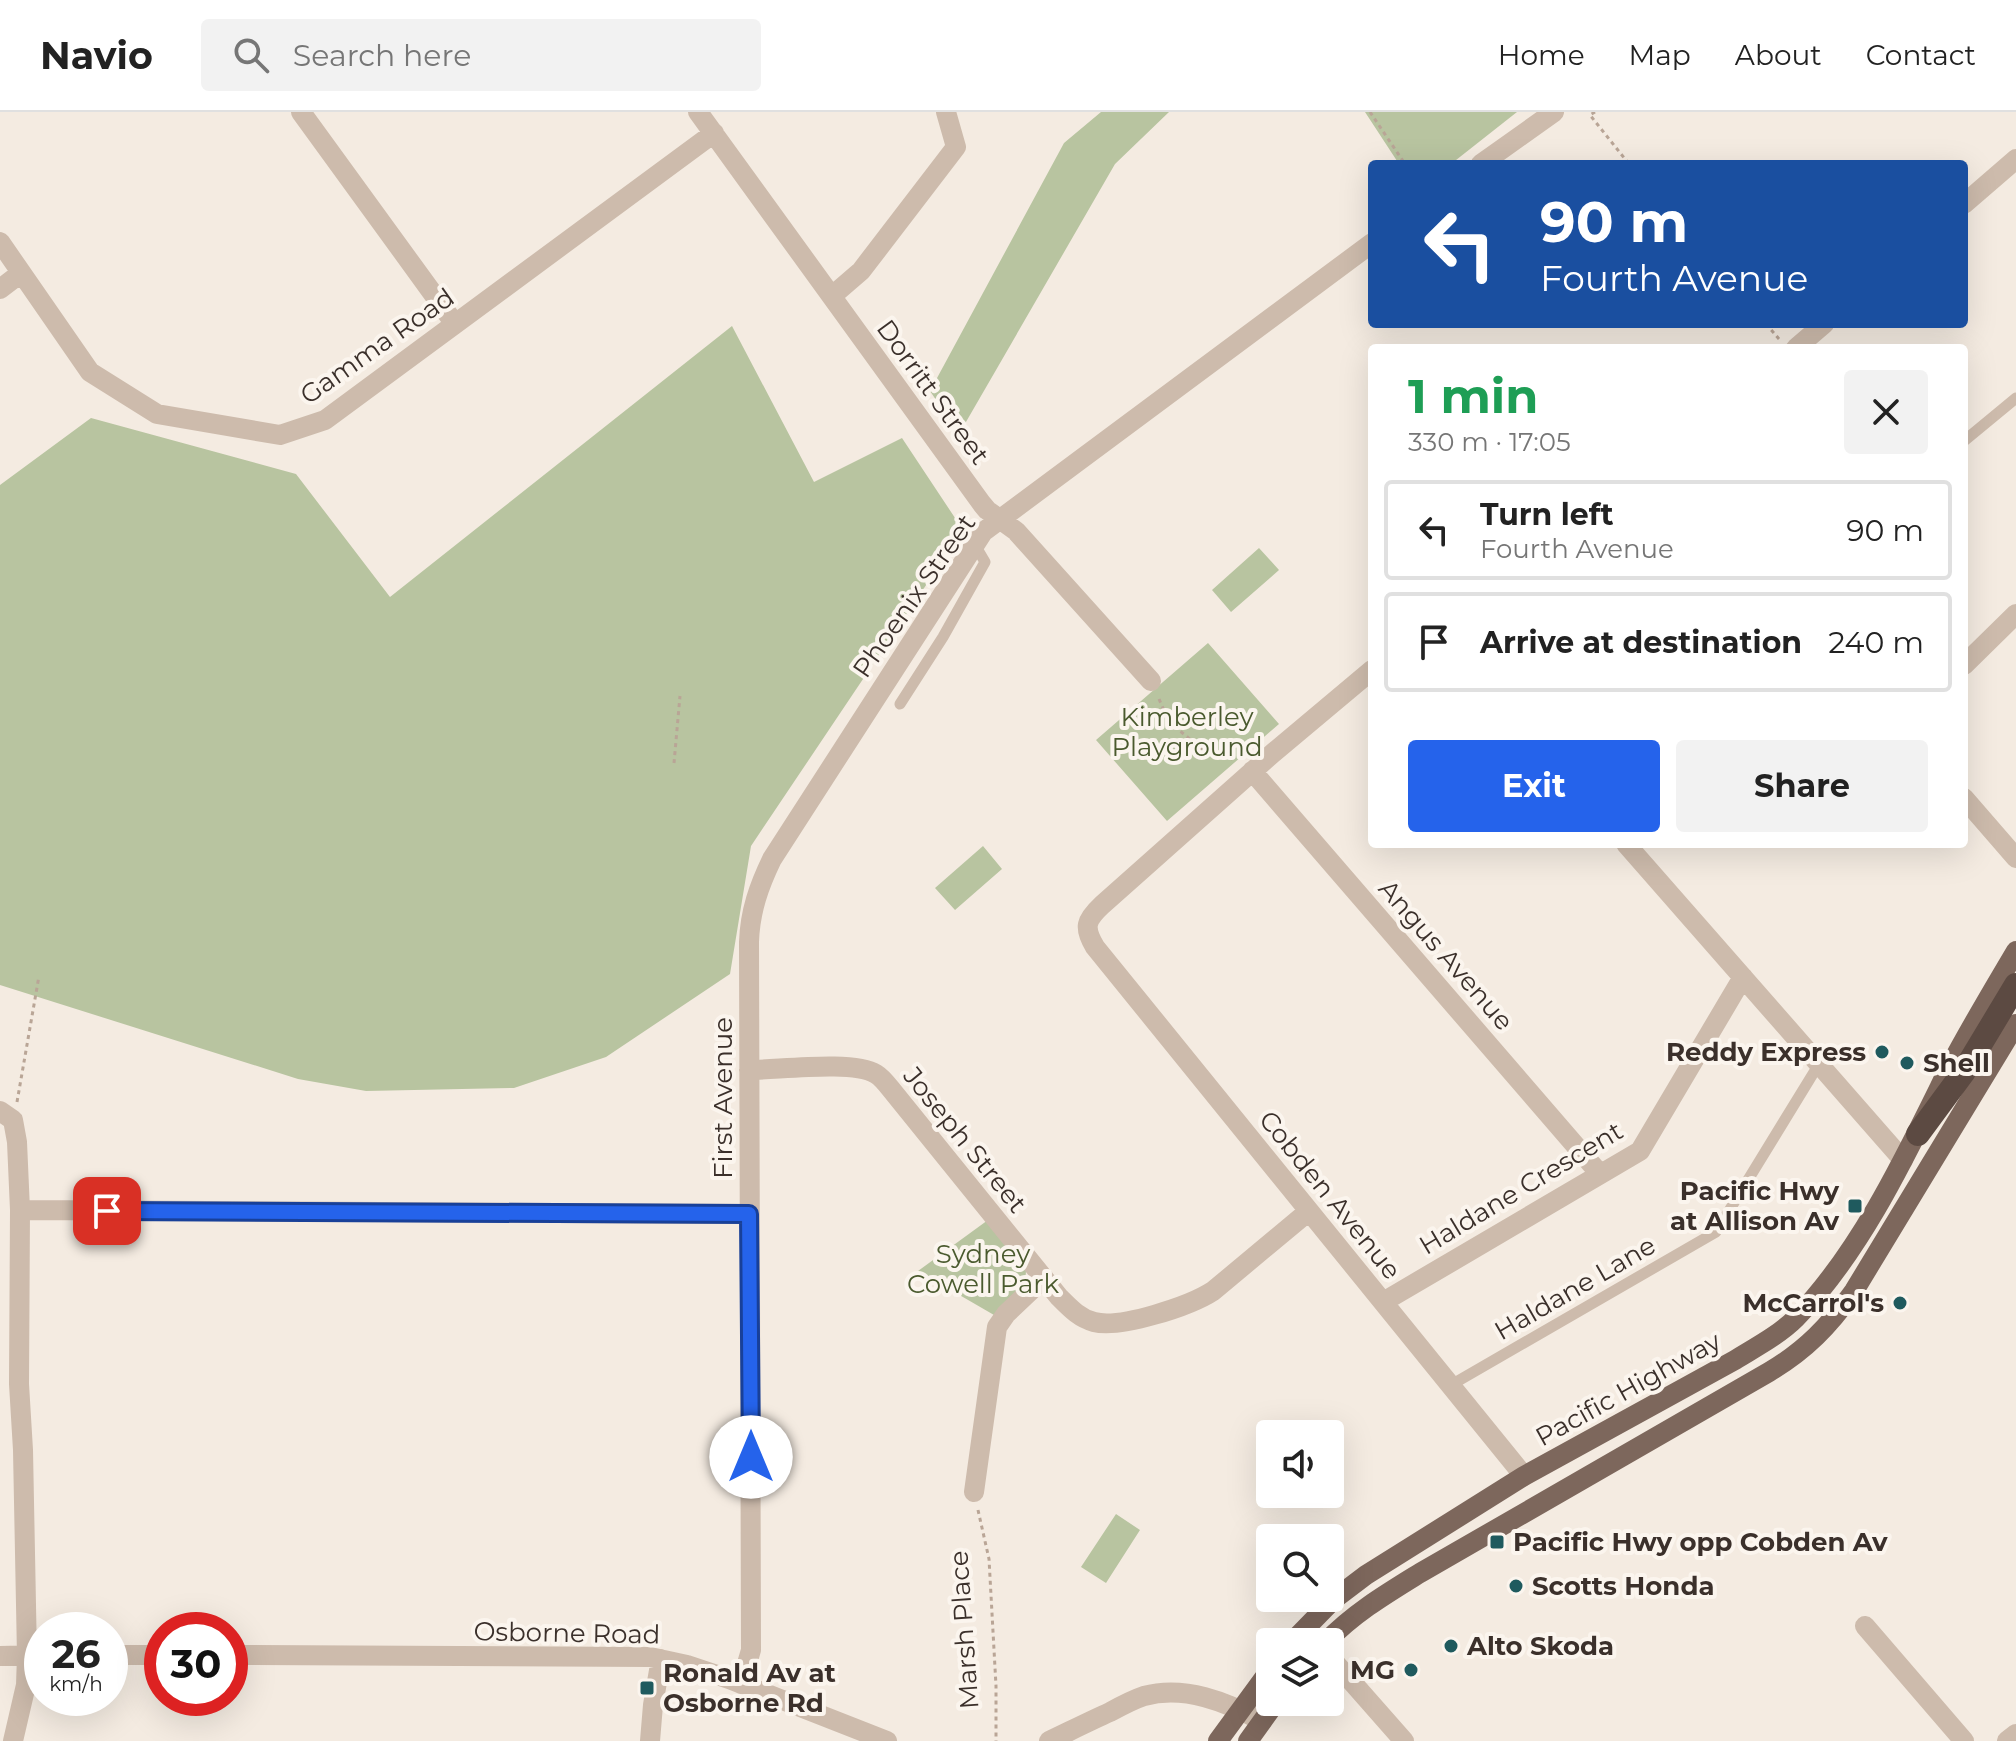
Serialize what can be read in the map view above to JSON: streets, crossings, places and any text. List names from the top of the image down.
{
  "streets": {
    "main road": ["Pacific Highway"],
    "street": [
      "Gamma Road",
      "Dorritt Street",
      "Phoenix Street",
      "Angus Avenue",
      "First Avenue",
      "Joseph Street",
      "Haldane Crescent",
      "Cobden Avenue",
      "Osborne Road"
    ],
    "lane": ["Haldane Lane"],
    "path": ["Marsh Place"]
  },
  "crossings": [
    ["Gamma Road", "Dorritt Street"],
    ["Dorritt Street", "Phoenix Street"],
    ["Phoenix Street", "First Avenue"],
    ["Angus Avenue", "Haldane Crescent"],
    ["Angus Avenue", "Cobden Avenue"],
    ["First Avenue", "Joseph Street"],
    ["First Avenue", "Osborne Road"],
    ["Joseph Street", "Cobden Avenue"],
    ["Haldane Crescent", "Cobden Avenue"],
    ["Cobden Avenue", "Haldane Lane"],
    ["Cobden Avenue", "Pacific Highway"]
  ],
  "parks": ["Kimberley Playground", "Sydney Cowell Park"],
  "places": {
    "other": [
      "Reddy Express",
      "Shell",
      "McCarrol's",
      "Scotts Honda",
      "Alto Skoda",
      "MG"
    ],
    "transit": ["Pacific Hwy at Allison Av", "Pacific Hwy opp Cobden Av", "Ronald Av at Osborne Rd"]
  },
  "page": {
    "header": "Navio",
    "search": "Search here",
    "nav": [
      "Home",
      "Map",
      "About",
      "Contact"
    ],
    "turn": ["90 m", "Fourth Avenue"],
    "heading": ["1 min", "330 m · 17:05"],
    "list": [
      {
        "name": "Turn left",
        "note": "Fourth Avenue",
        "value": "90 m"
      },
      {
        "name": "Arrive at destination",
        "value": "240 m"
      }
    ],
    "buttons": ["Exit", "Share"],
    "speed": "26 km/h",
    "limit": "30"
  }
}
